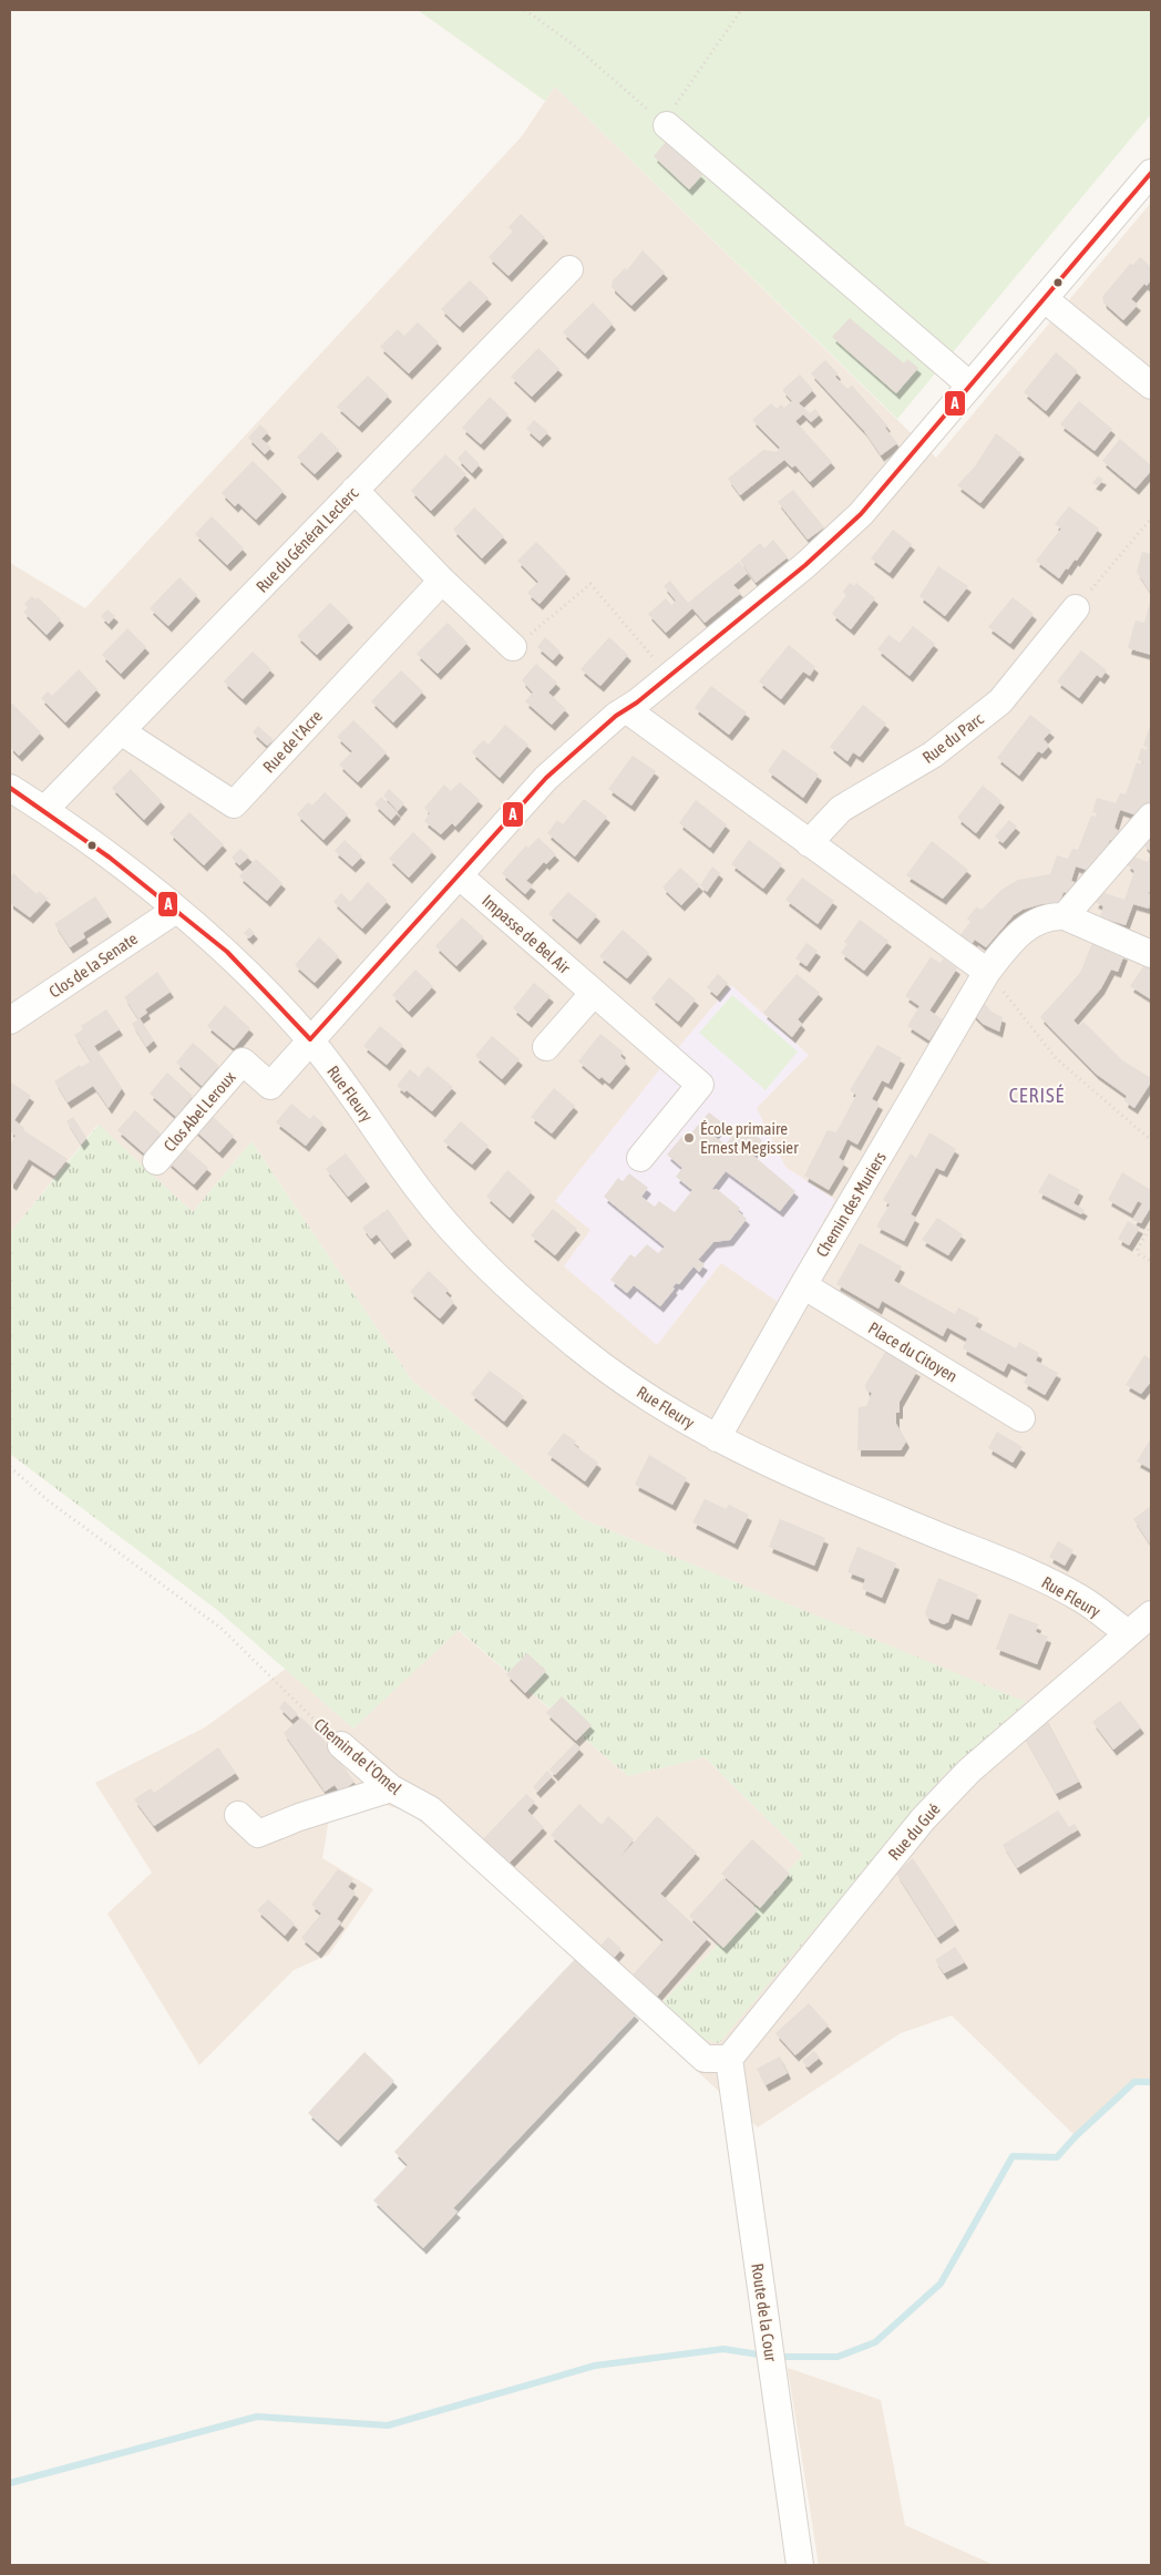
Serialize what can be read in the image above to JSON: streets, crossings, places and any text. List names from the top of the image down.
{
  "streets": {
    "street": [
      "Rue du Général Leclerc",
      "Rue du Parc",
      "Rue de l'Acre",
      "Impasse de Bel Air",
      "Clos de la Senate",
      "Rue Fleury",
      "Clos Abel Leroux",
      "Chemin des Muriers",
      "Place du Citoyen",
      "Chemin de l'Omel",
      "Rue du Gué",
      "Route de la Cour"
    ]
  },
  "crossings": [
    ["Rue du Général Leclerc", "Rue de l'Acre"],
    ["Rue du Général Leclerc", "Rue Fleury"],
    ["Clos de la Senate", "Rue Fleury"],
    ["Rue Fleury", "Clos Abel Leroux"],
    ["Rue Fleury", "Chemin des Muriers"],
    ["Rue Fleury", "Rue du Gué"],
    ["Chemin des Muriers", "Place du Citoyen"],
    ["Chemin de l'Omel", "Rue du Gué"],
    ["Chemin de l'Omel", "Route de la Cour"],
    ["Rue du Gué", "Route de la Cour"]
  ],
  "districts": ["CERISÉ"],
  "places": ["École primaire Ernest Megissier"],
  "lines": ["transit line A"]
}
